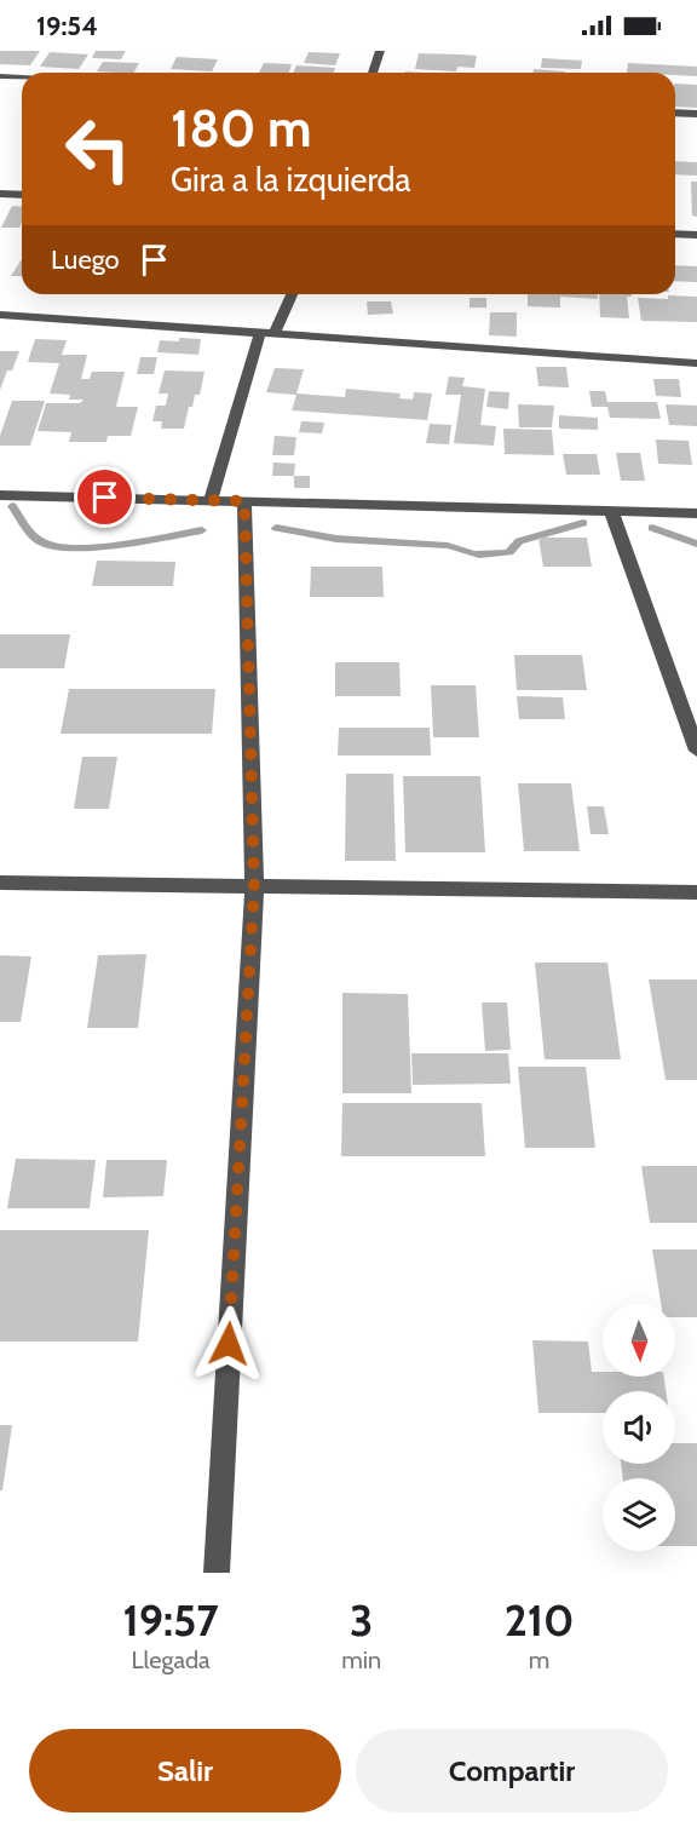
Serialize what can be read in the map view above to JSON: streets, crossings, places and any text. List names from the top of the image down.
{
  "north": "bottom",
  "page": {
    "status": "19:54",
    "turn": ["180 m", "Gira a la izquierda"],
    "then": "Luego",
    "eta": [
      "19:57",
      "Llegada",
      "3",
      "min",
      "210",
      "m"
    ],
    "buttons": ["Salir", "Compartir"]
  }
}
